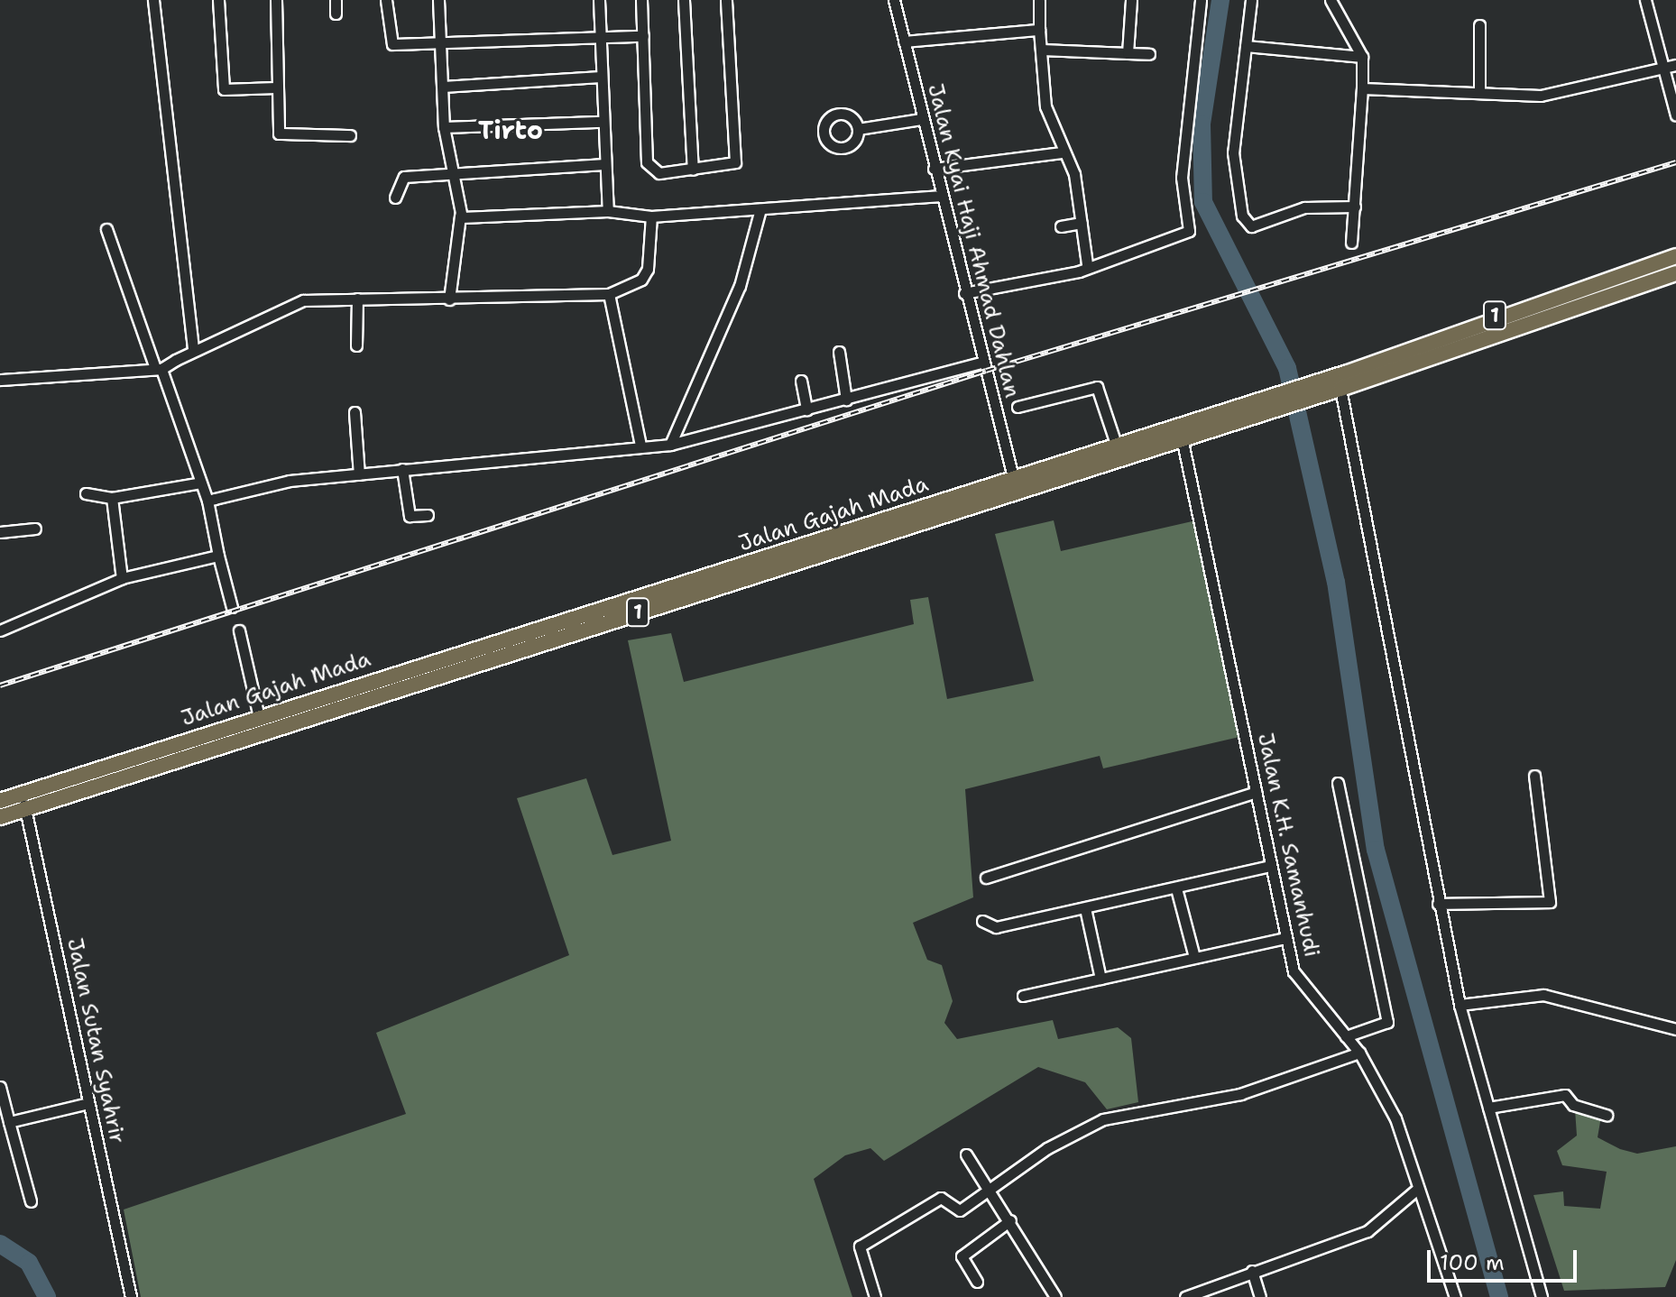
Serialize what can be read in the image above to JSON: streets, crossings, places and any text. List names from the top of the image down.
{
  "streets": {
    "highway": ["1", "Jalan Gajah Mada"],
    "street": ["Jalan Kyai Haji Ahmad Dahlan", "Jalan K.H. Samanhudi", "Jalan Sutan Syahrir"]
  },
  "crossings": [
    ["Jalan Kyai Haji Ahmad Dahlan", "Jalan Gajah Mada"],
    ["Jalan Gajah Mada", "Jalan K.H. Samanhudi"],
    ["Jalan Gajah Mada", "Jalan Sutan Syahrir"]
  ],
  "districts": ["Tirto"],
  "scale_bar": "100 m"
}
